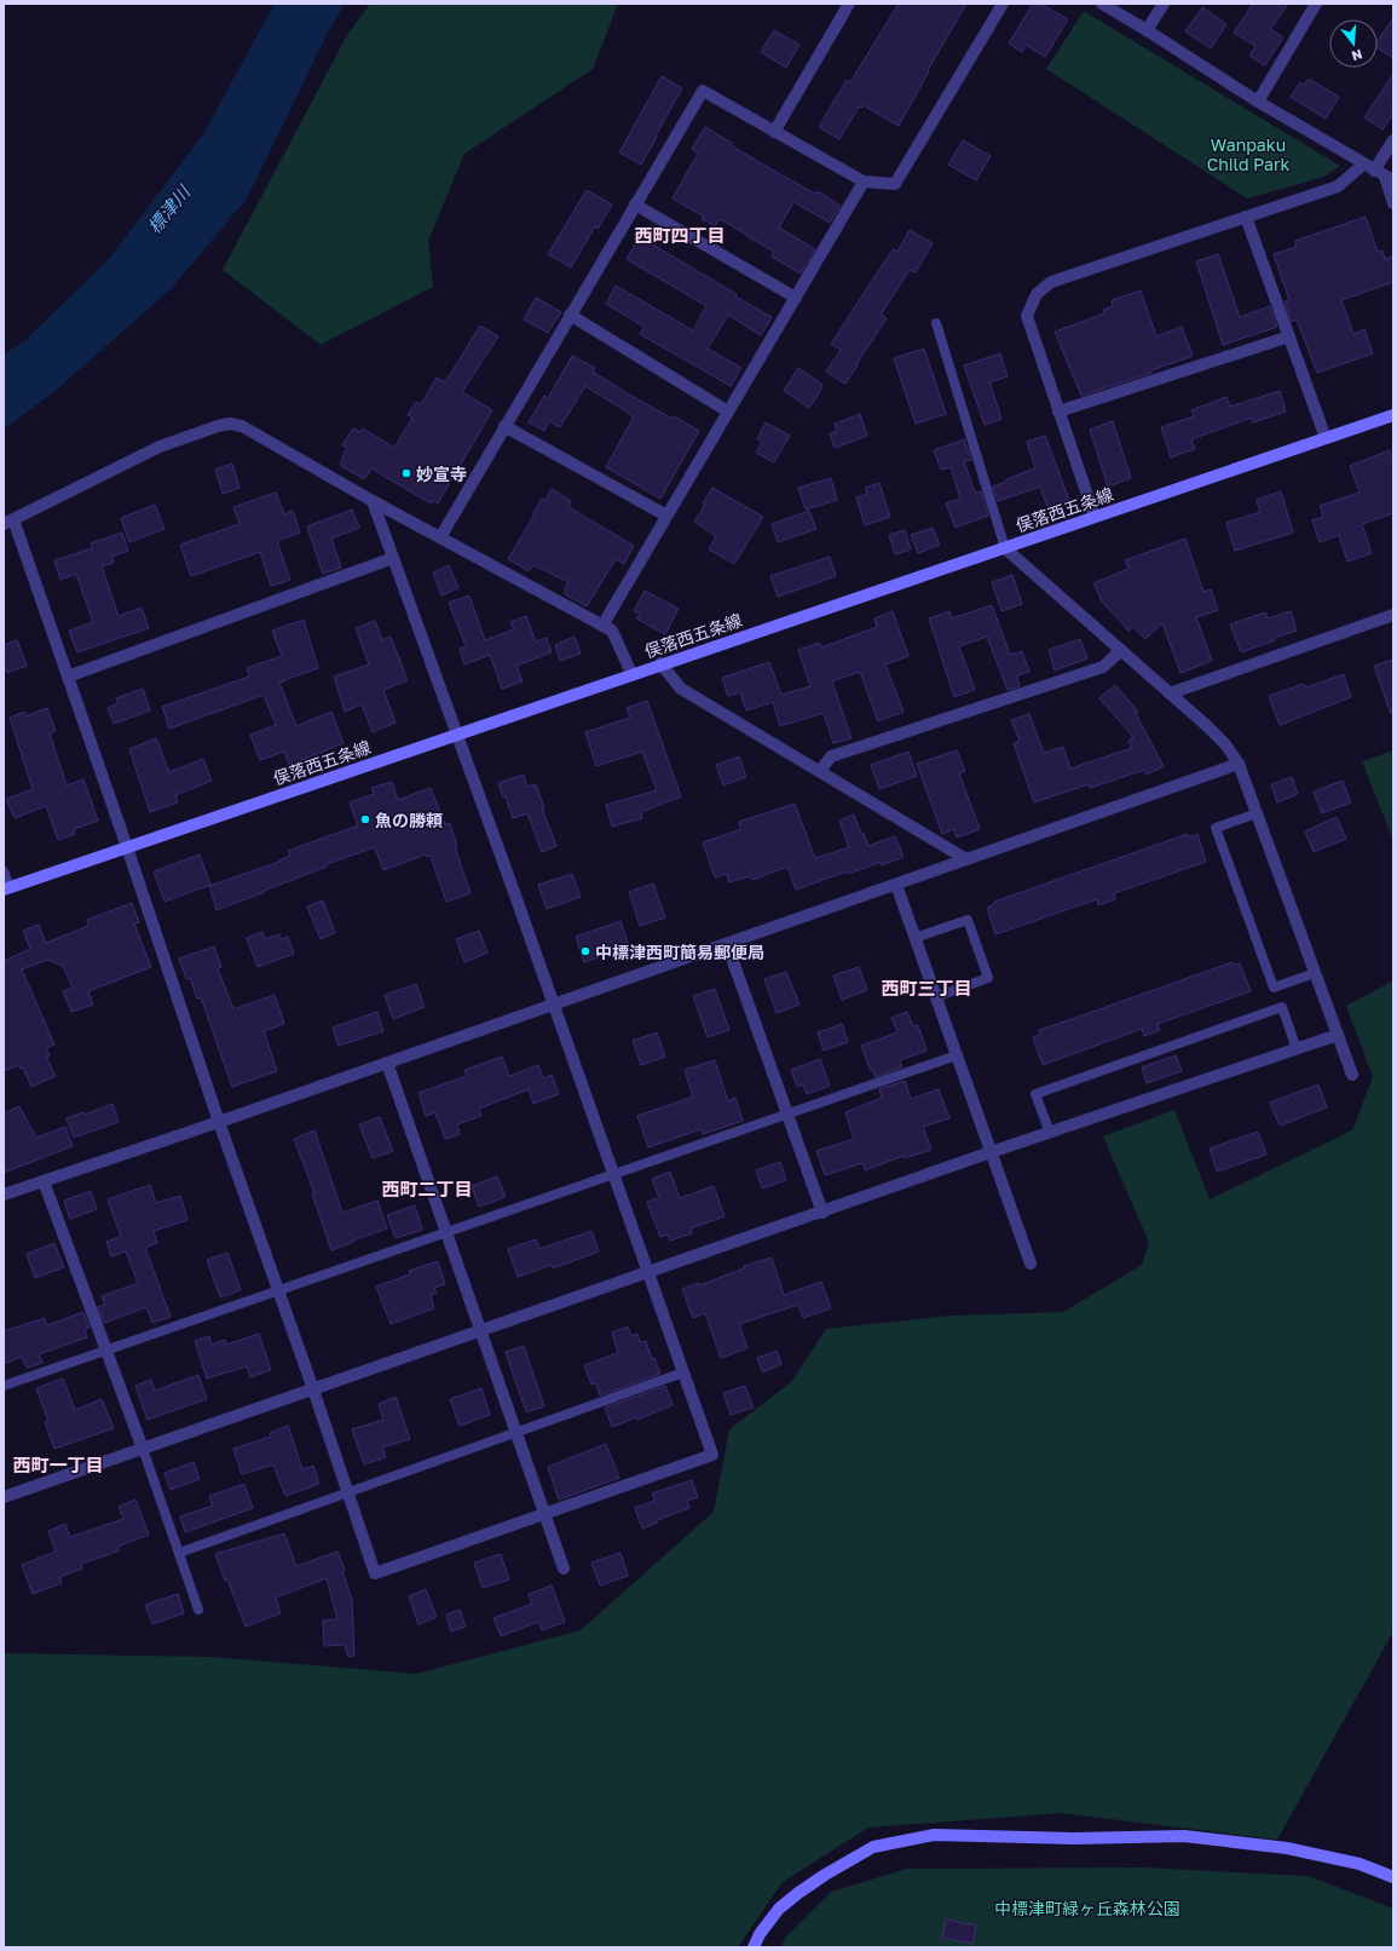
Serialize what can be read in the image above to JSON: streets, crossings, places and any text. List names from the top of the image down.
{
  "streets": {
    "main road": ["俣落西五条線"]
  },
  "districts": [
    "西町四丁目",
    "西町三丁目",
    "西町二丁目",
    "西町一丁目"
  ],
  "water": ["標津川"],
  "parks": ["Wanpaku Child Park", "中標津町緑ヶ丘森林公園"],
  "places": ["妙宣寺", "魚の勝頼", "中標津西町簡易郵便局"],
  "north": "bottom"
}
